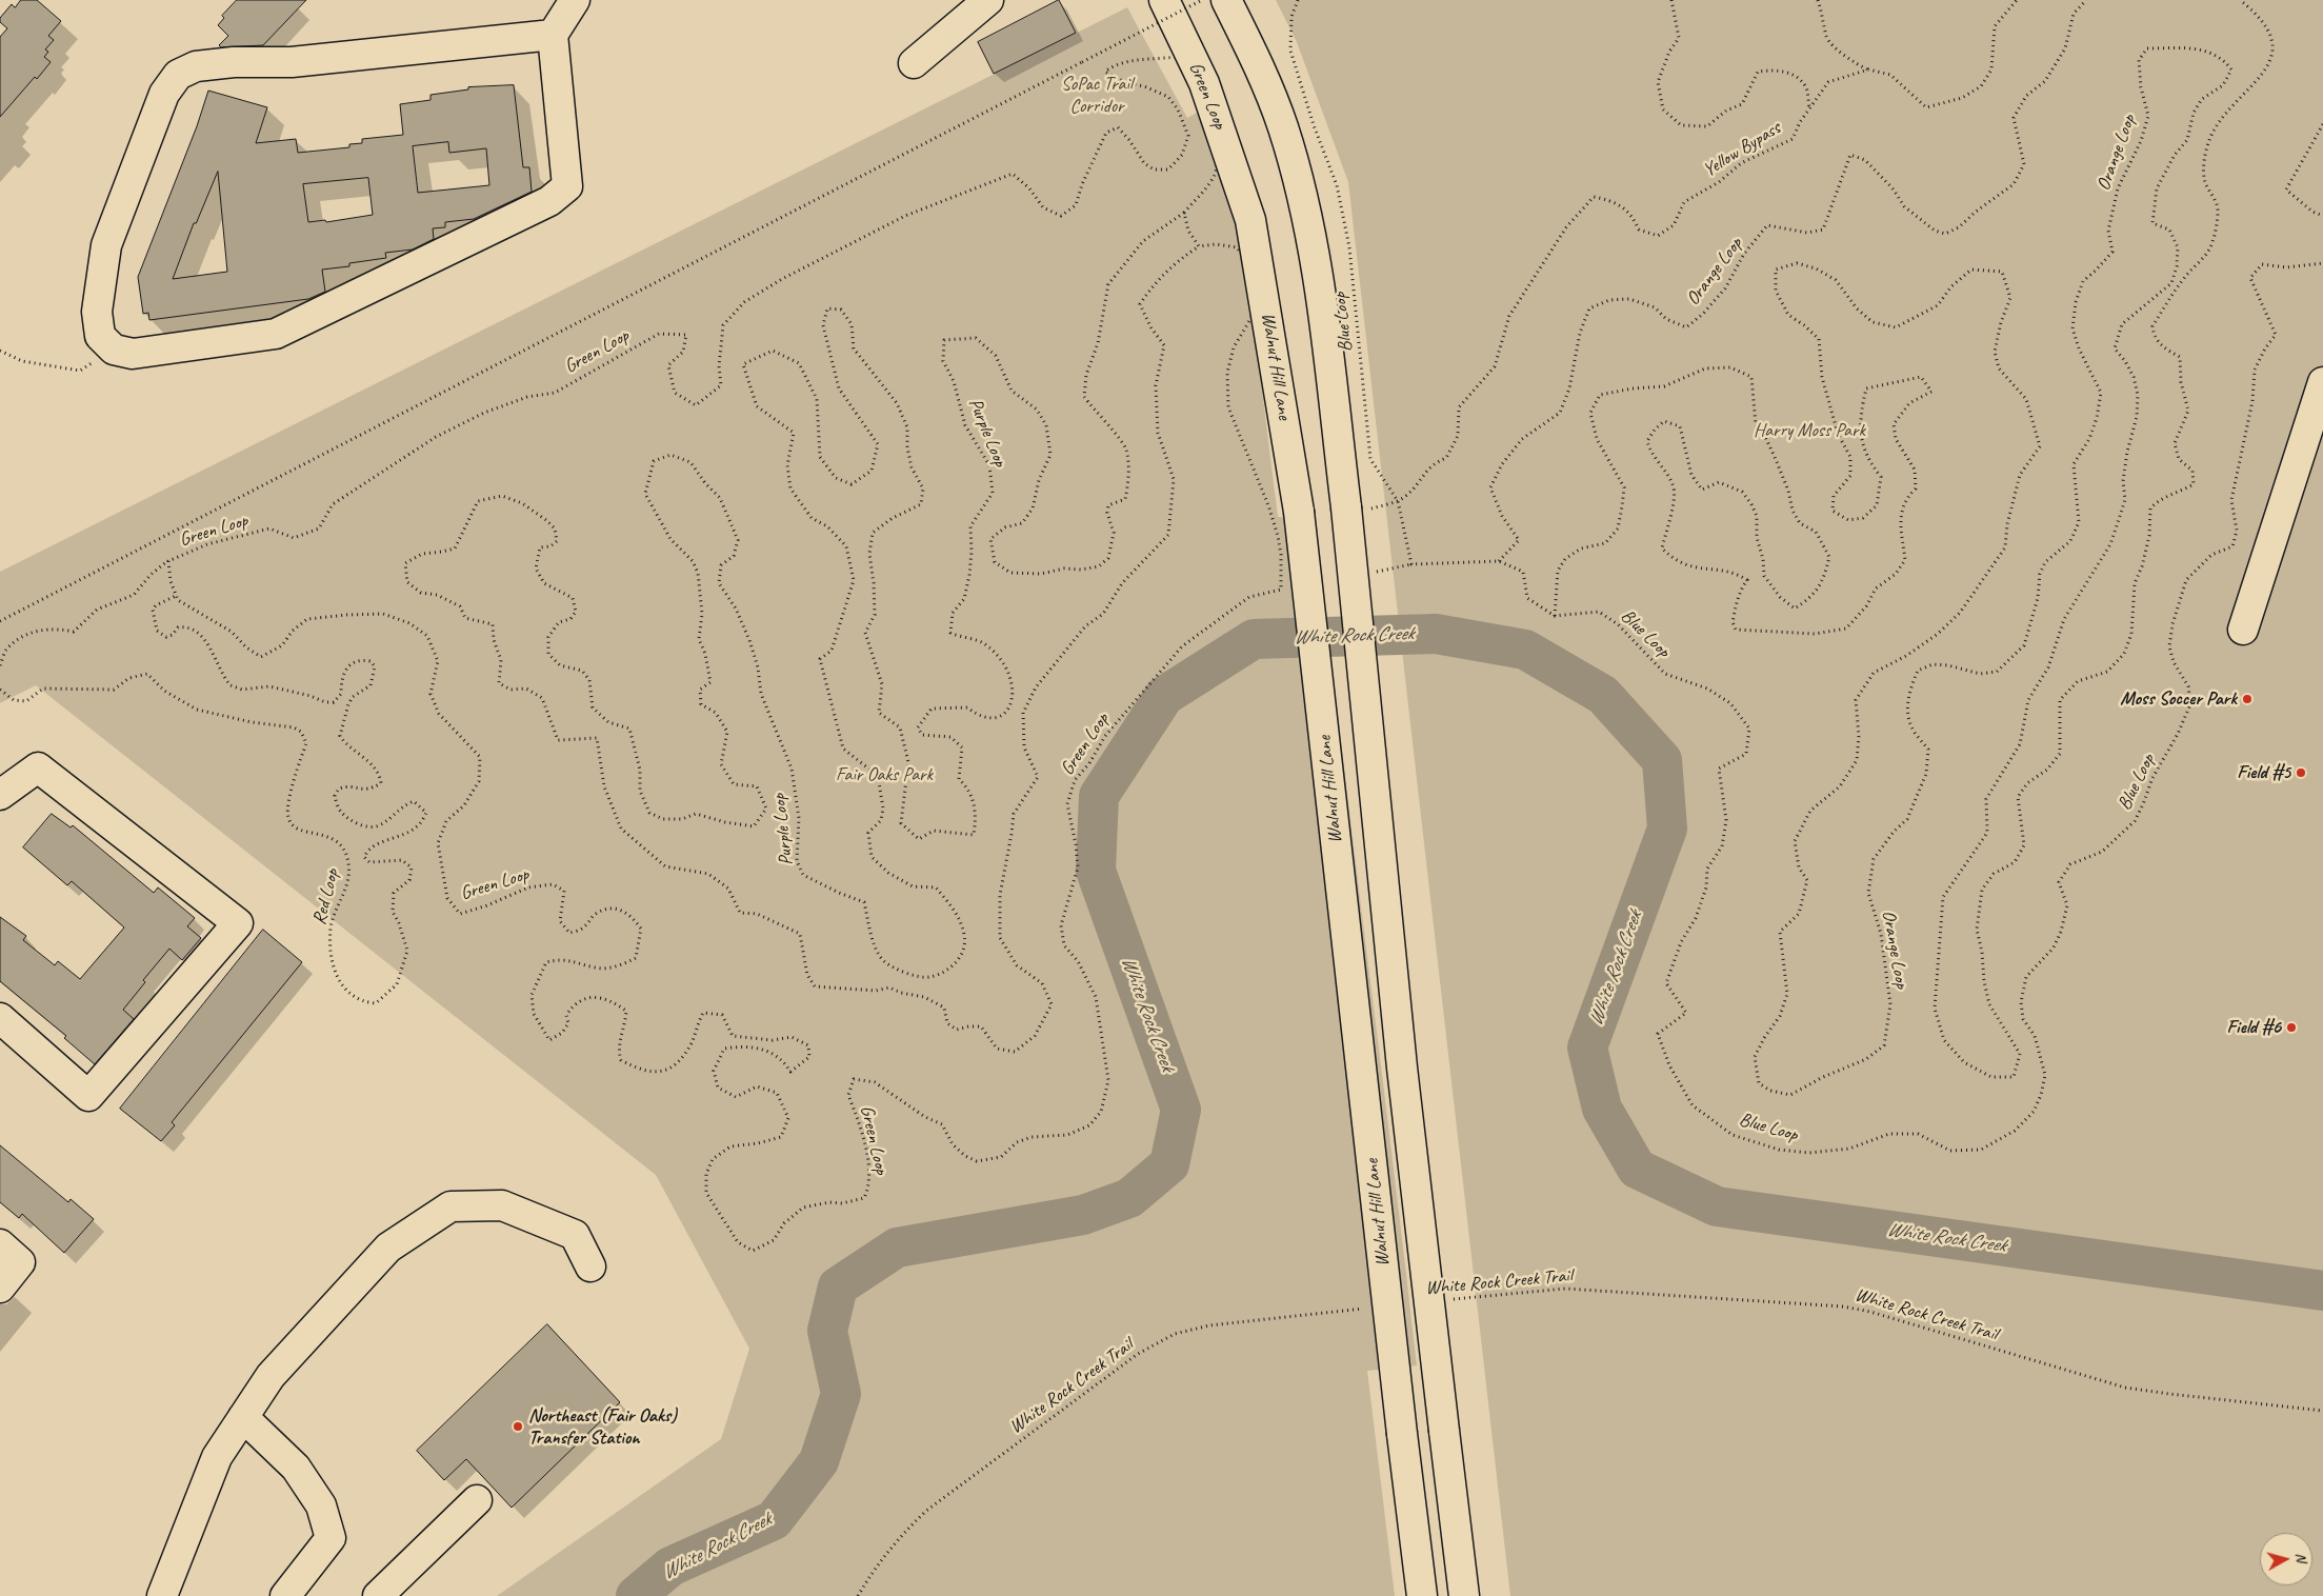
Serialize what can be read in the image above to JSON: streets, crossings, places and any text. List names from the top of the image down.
{
  "streets": {
    "main road": ["Walnut Hill Lane"],
    "path": [
      "Green Loop",
      "Yellow Bypass",
      "Orange Loop",
      "Blue Loop",
      "Purple Loop",
      "Red Loop",
      "White Rock Creek Trail"
    ]
  },
  "crossings": [
    ["Green Loop", "Purple Loop"],
    ["Green Loop", "Red Loop"],
    ["Yellow Bypass", "Blue Loop"],
    ["Orange Loop", "Blue Loop"]
  ],
  "water": ["White Rock Creek"],
  "parks": ["SoPac Trail Corridor", "Harry Moss Park", "Fair Oaks Park"],
  "places": [
    "Moss Soccer Park",
    "Field #5",
    "Field #6",
    "Northeast (Fair Oaks) Transfer Station"
  ],
  "north": "right"
}
